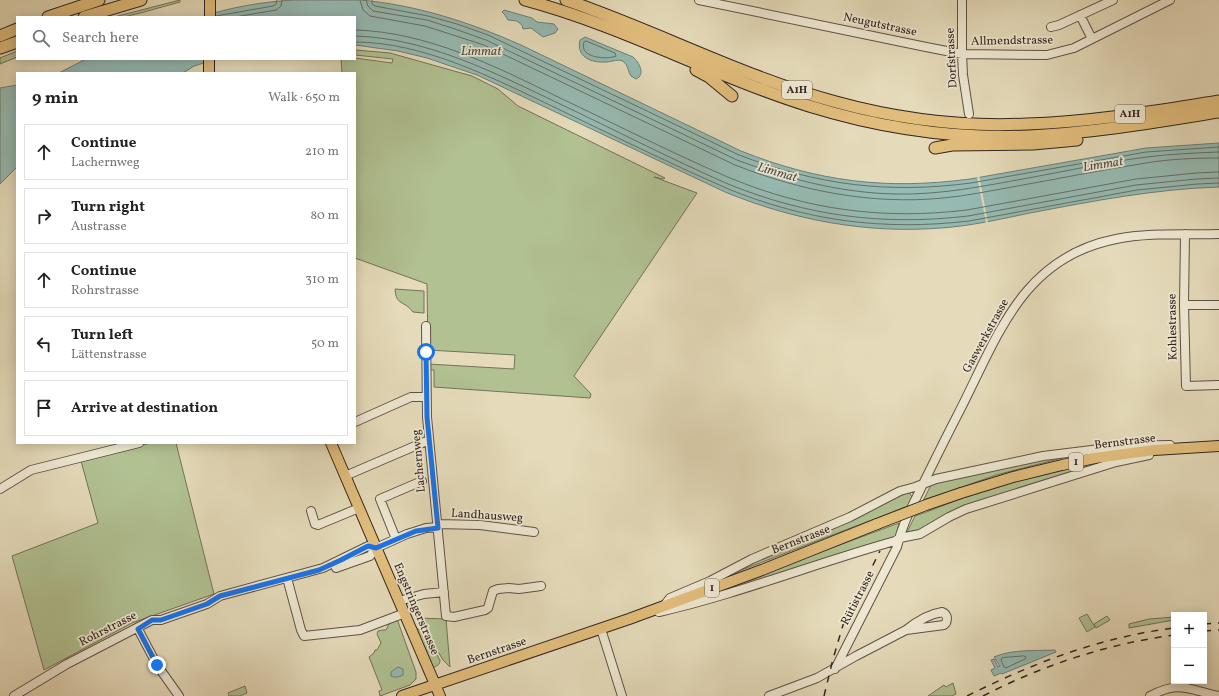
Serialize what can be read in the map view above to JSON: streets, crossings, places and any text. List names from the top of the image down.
{
  "streets": {
    "highway": ["A1H"],
    "main road": ["Bernstrasse", "1", "Engstringerstrasse"],
    "street": [
      "Neugutstrasse",
      "Allmendstrasse",
      "Dorfstrasse",
      "Kohlestrasse",
      "Gaswerkstrasse",
      "Lachernweg",
      "Landhausweg",
      "Rütistrasse",
      "Rohrstrasse"
    ]
  },
  "crossings": [
    ["Neugutstrasse", "Allmendstrasse"],
    ["Neugutstrasse", "Dorfstrasse"],
    ["Allmendstrasse", "Dorfstrasse"],
    ["Kohlestrasse", "Gaswerkstrasse"],
    ["Gaswerkstrasse", "Rütistrasse"],
    ["Bernstrasse", "Engstringerstrasse"],
    ["Lachernweg", "Landhausweg"],
    ["Landhausweg", "Rohrstrasse"],
    ["Engstringerstrasse", "Rohrstrasse"]
  ],
  "water": ["Limmat"],
  "page": {
    "search": "Search here",
    "heading": ["9 min", "Walk · 650 m"],
    "list": [
      ["Continue", "Lachernweg", "210 m"],
      ["Turn right", "Austrasse", "80 m"],
      ["Continue", "Rohrstrasse", "310 m"],
      ["Turn left", "Lättenstrasse", "50 m"],
      "Arrive at destination"
    ],
    "map_buttons": ["+", "−"]
  }
}
